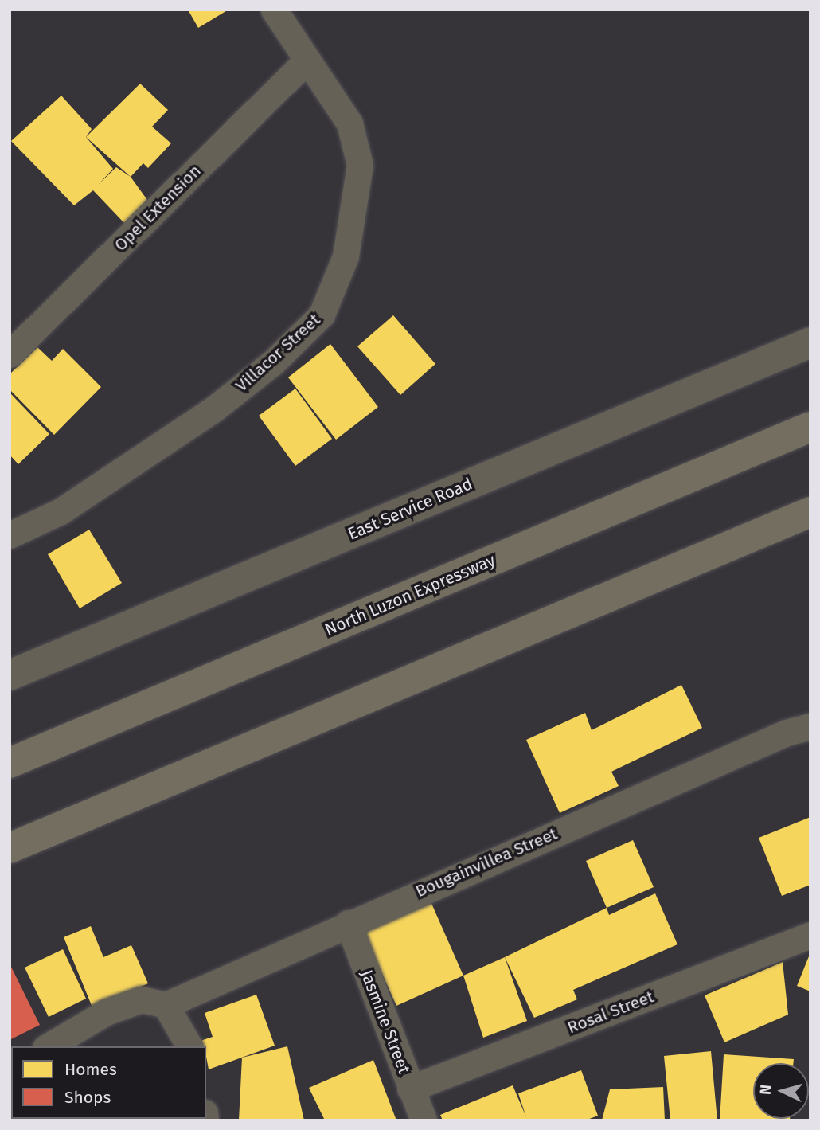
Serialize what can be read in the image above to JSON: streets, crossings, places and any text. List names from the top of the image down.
{
  "streets": {
    "highway": ["North Luzon Expressway"],
    "street": [
      "Opel Extension",
      "Villacor Street",
      "East Service Road",
      "Bougainvillea Street",
      "Rosal Street",
      "Jasmine Street"
    ]
  },
  "crossings": [
    ["Opel Extension", "Villacor Street"],
    ["Bougainvillea Street", "Jasmine Street"],
    ["Rosal Street", "Jasmine Street"]
  ],
  "legend": ["Homes", "Shops"],
  "north": "left"
}
